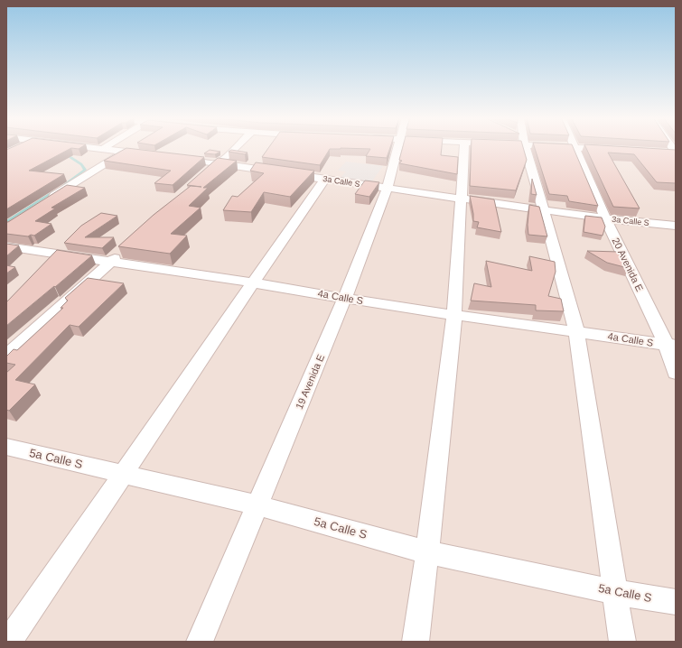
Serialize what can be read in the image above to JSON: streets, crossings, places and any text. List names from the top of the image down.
{
  "streets": {
    "street": [
      "3a Calle S",
      "20 Avenida E",
      "4a Calle S",
      "19 Avenida E",
      "5a Calle S"
    ]
  },
  "crossings": [
    ["3a Calle S", "20 Avenida E"],
    ["3a Calle S", "19 Avenida E"],
    ["20 Avenida E", "4a Calle S"],
    ["4a Calle S", "19 Avenida E"],
    ["19 Avenida E", "5a Calle S"]
  ]
}
